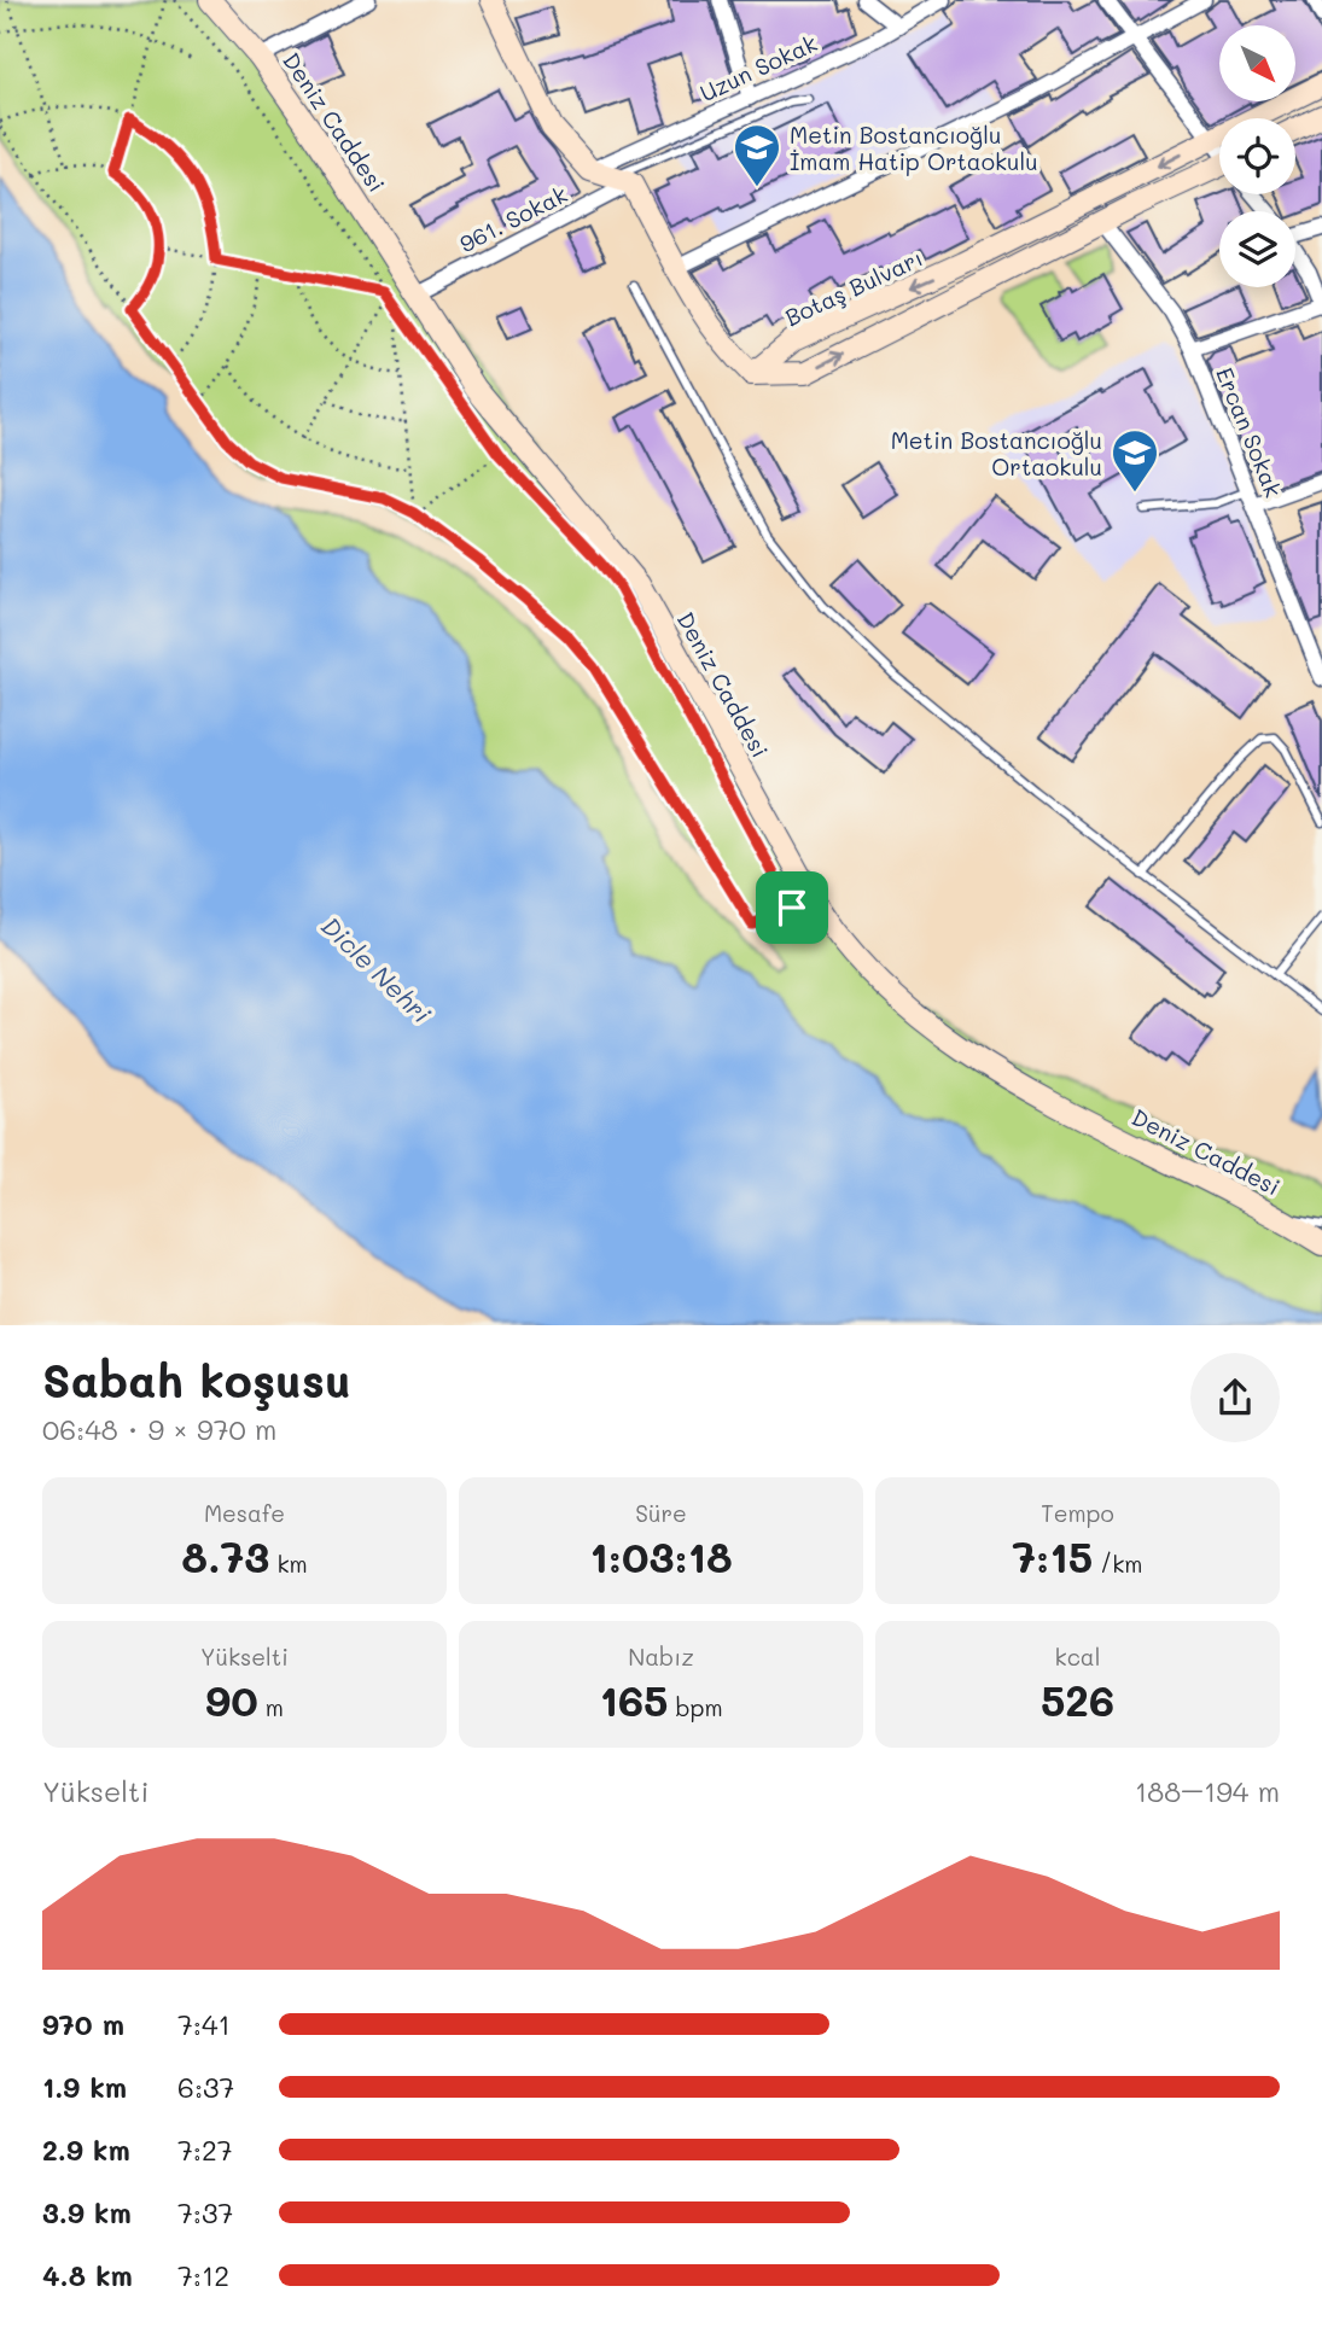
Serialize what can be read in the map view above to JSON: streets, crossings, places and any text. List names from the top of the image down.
{
  "streets": {
    "street": [
      "Uzun Sokak",
      "Deniz Caddesi",
      "961. Sokak",
      "Botaş Bulvarı",
      "Ercan Sokak"
    ]
  },
  "crossings": [
    ["Deniz Caddesi", "961. Sokak"]
  ],
  "water": ["Dicle Nehri"],
  "places": {
    "school or university": ["Metin Bostancıoğlu İmam Hatip Ortaokulu", "Metin Bostancıoğlu Ortaokulu"]
  },
  "north": "bottom right",
  "page": {
    "heading": ["Sabah koşusu", "06:48 · 9 × 970 m"],
    "stats": [
      ["Mesafe", "8.73 km"],
      ["Süre", "1:03:18"],
      ["Tempo", "7:15 /km"],
      ["Yükselti", "90 m"],
      ["Nabız", "165 bpm"],
      ["kcal", "526"]
    ],
    "chart": ["Yükselti", "188–194 m"],
    "list": [
      {
        "name": "970 m",
        "note": "7:41"
      },
      {
        "name": "1.9 km",
        "note": "6:37"
      },
      {
        "name": "2.9 km",
        "note": "7:27"
      },
      {
        "name": "3.9 km",
        "note": "7:37"
      },
      {
        "name": "4.8 km",
        "note": "7:12"
      }
    ]
  }
}
